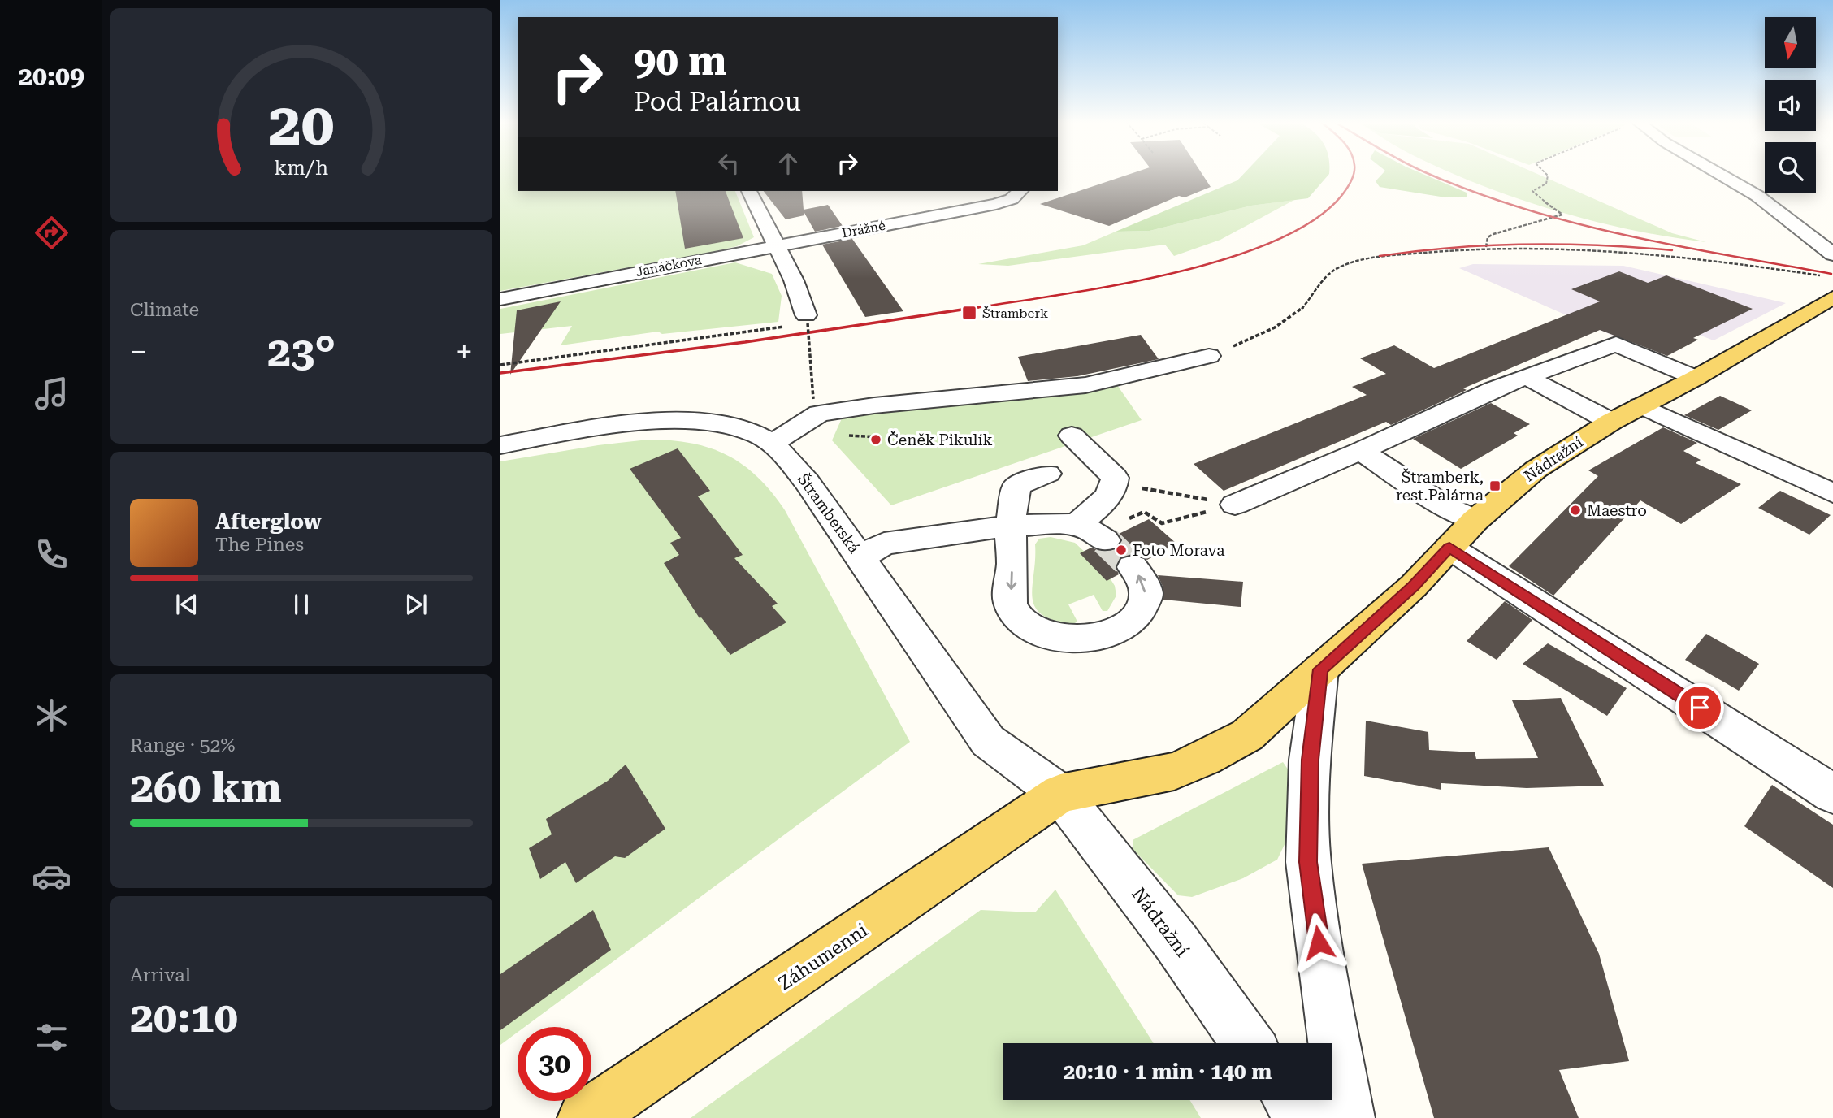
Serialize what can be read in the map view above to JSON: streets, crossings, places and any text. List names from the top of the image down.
{
  "streets": {
    "main road": ["Nádražní", "Záhumenní"],
    "street": ["Drážné", "Janáčkova", "Štramberská"]
  },
  "crossings": [
    ["Drážné", "Janáčkova"],
    ["Nádražní", "Štramberská"],
    ["Nádražní", "Záhumenní"],
    ["Štramberská", "Záhumenní"]
  ],
  "places": {
    "transit": ["Štramberk", "Štramberk, rest.Palárna"],
    "other": ["Čeněk Pikulík", "Maestro", "Foto Morava"]
  },
  "north": "bottom",
  "page": {
    "tabs": "20:09",
    "turn": ["90 m", "Pod Palárnou"],
    "tile": [
      "Climate",
      ["Range · 52%", "260 km"],
      ["Arrival", "20:10"]
    ],
    "heat": ["−", "23°", "+"],
    "song": ["Afterglow", "The Pines"],
    "limit": "30",
    "trip": "20:10 · 1 min · 140 m",
    "gauge": ["20", "km/h"]
  }
}
